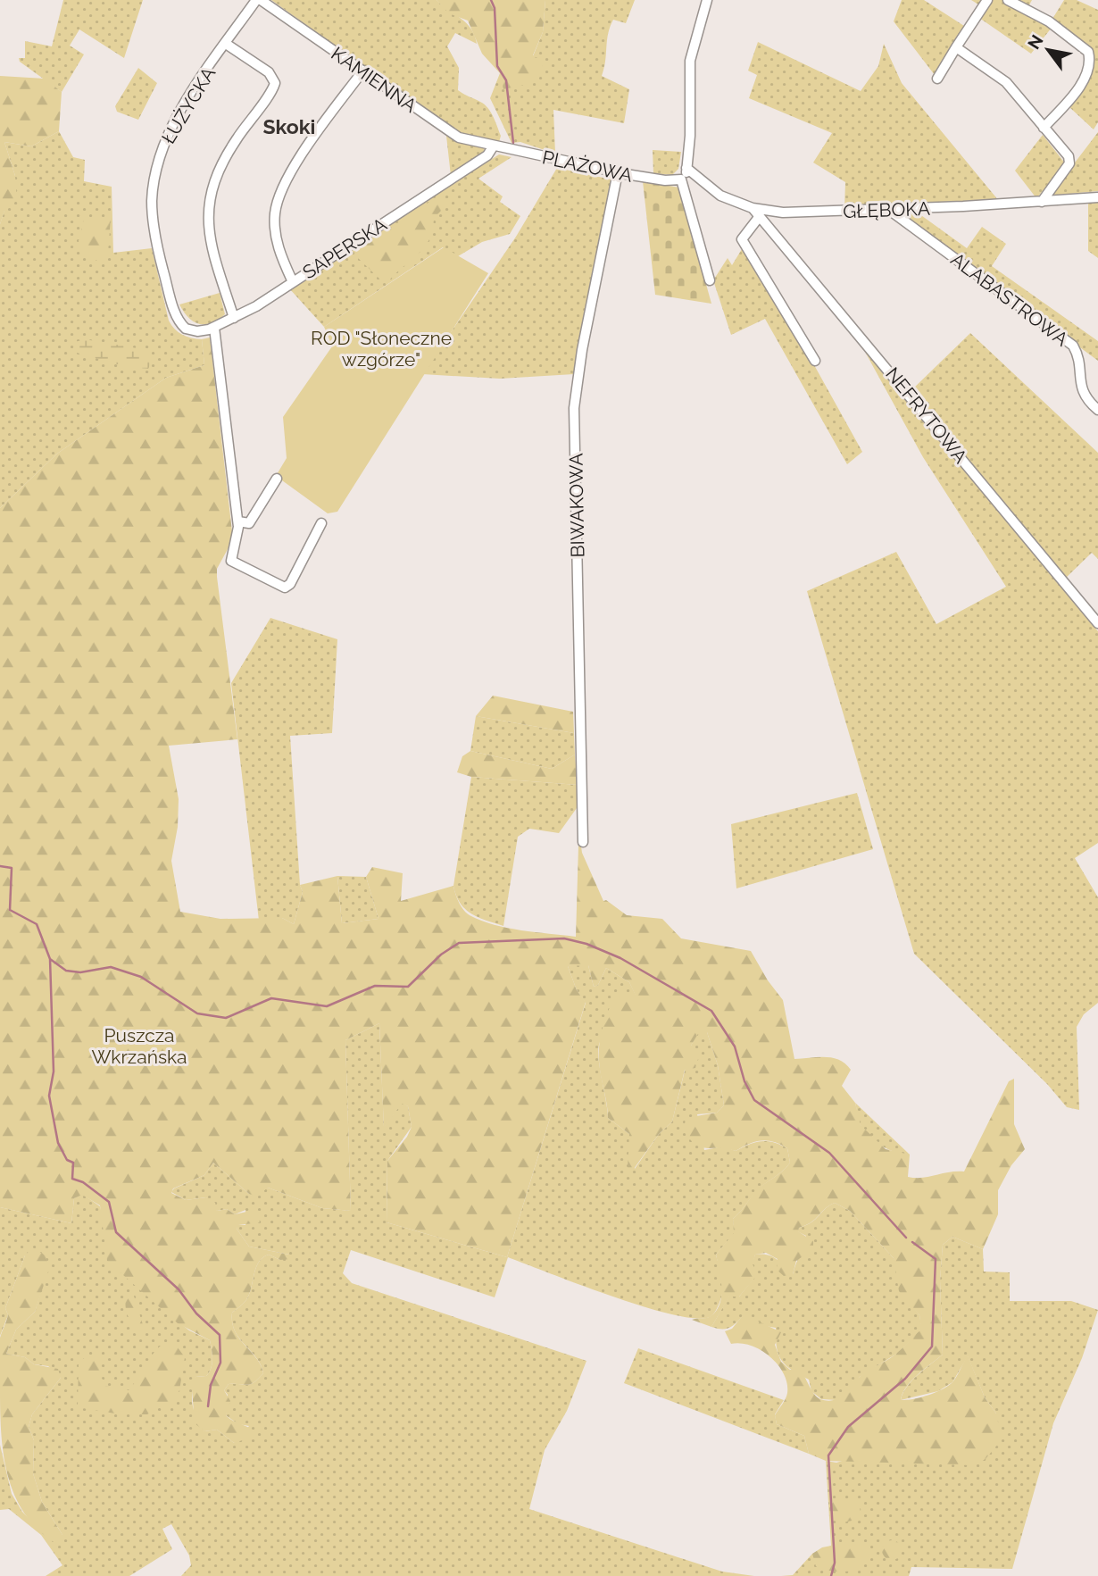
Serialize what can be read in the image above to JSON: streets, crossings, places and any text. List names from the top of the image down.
{
  "streets": {
    "street": [
      "KAMIENNA",
      "ŁUŻYCKA",
      "PLAŻOWA",
      "GŁĘBOKA",
      "SAPERSKA",
      "ALABASTROWA",
      "NEFRYTOWA",
      "BIWAKOWA"
    ]
  },
  "crossings": [
    ["KAMIENNA", "ŁUŻYCKA"],
    ["KAMIENNA", "PLAŻOWA"],
    ["KAMIENNA", "SAPERSKA"],
    ["ŁUŻYCKA", "SAPERSKA"],
    ["PLAŻOWA", "SAPERSKA"],
    ["PLAŻOWA", "BIWAKOWA"],
    ["GŁĘBOKA", "ALABASTROWA"],
    ["GŁĘBOKA", "NEFRYTOWA"]
  ],
  "districts": ["Skoki"],
  "parks": ["ROD \"Słoneczne wzgórze\"", "Puszcza Wkrzańska"],
  "north": "top left"
}
